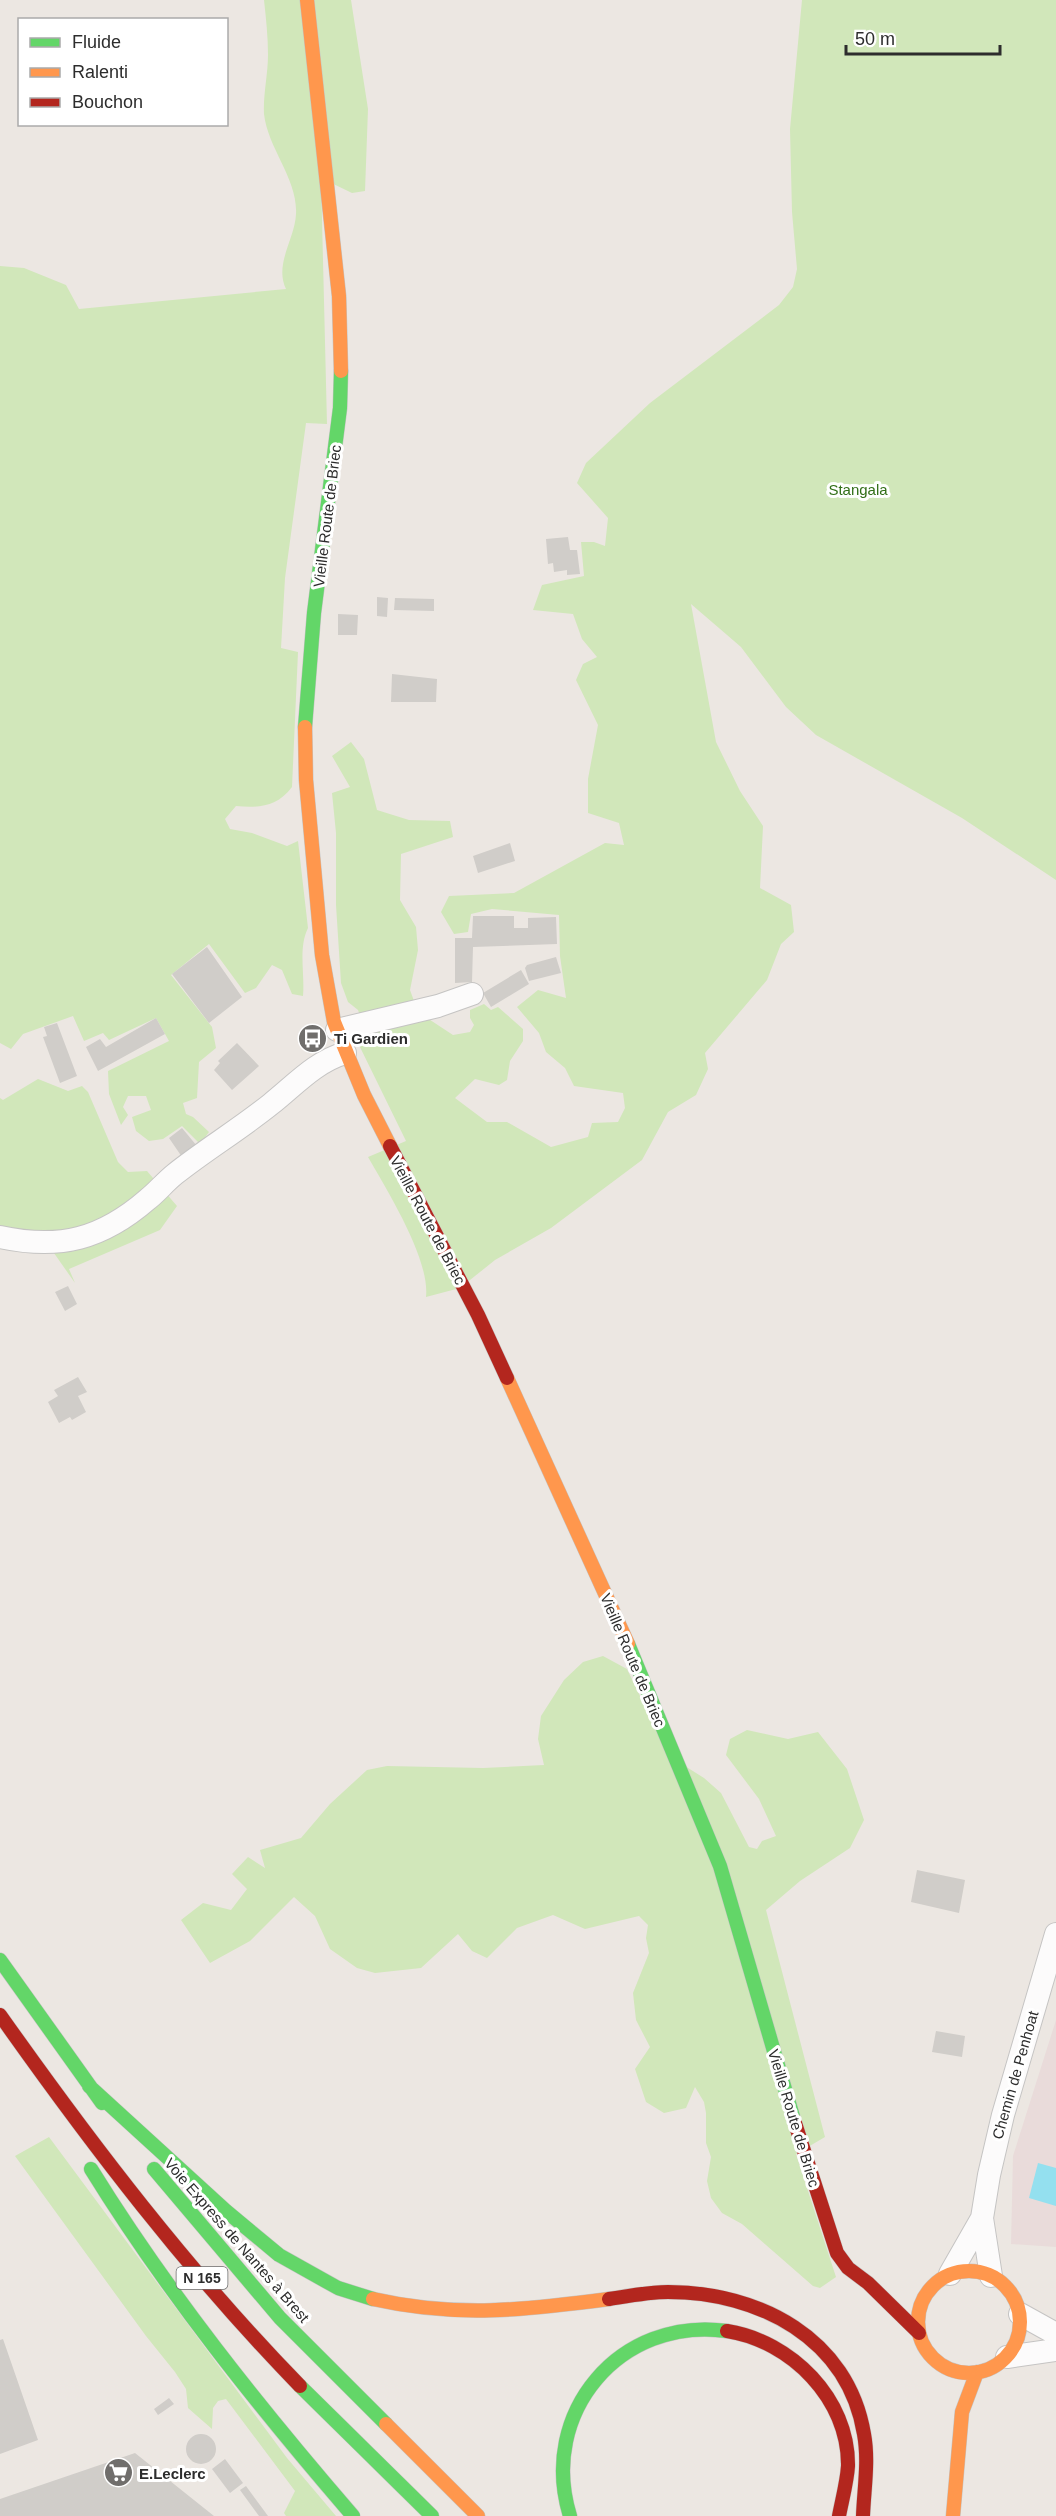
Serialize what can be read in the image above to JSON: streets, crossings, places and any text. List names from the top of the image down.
{
  "streets": {
    "main road": ["Vieille Route de Briec", "Voie Express de Nantes à Brest", "N 165"],
    "street": ["Chemin de Penhoat"]
  },
  "crossings": [
    ["Vieille Route de Briec", "Chemin de Penhoat"]
  ],
  "parks": ["Stangala"],
  "places": {
    "bus stop": ["Ti Gardien"],
    "supermarket": ["E.Leclerc"]
  },
  "legend": ["Fluide", "Ralenti", "Bouchon"],
  "scale_bar": "50 m"
}
